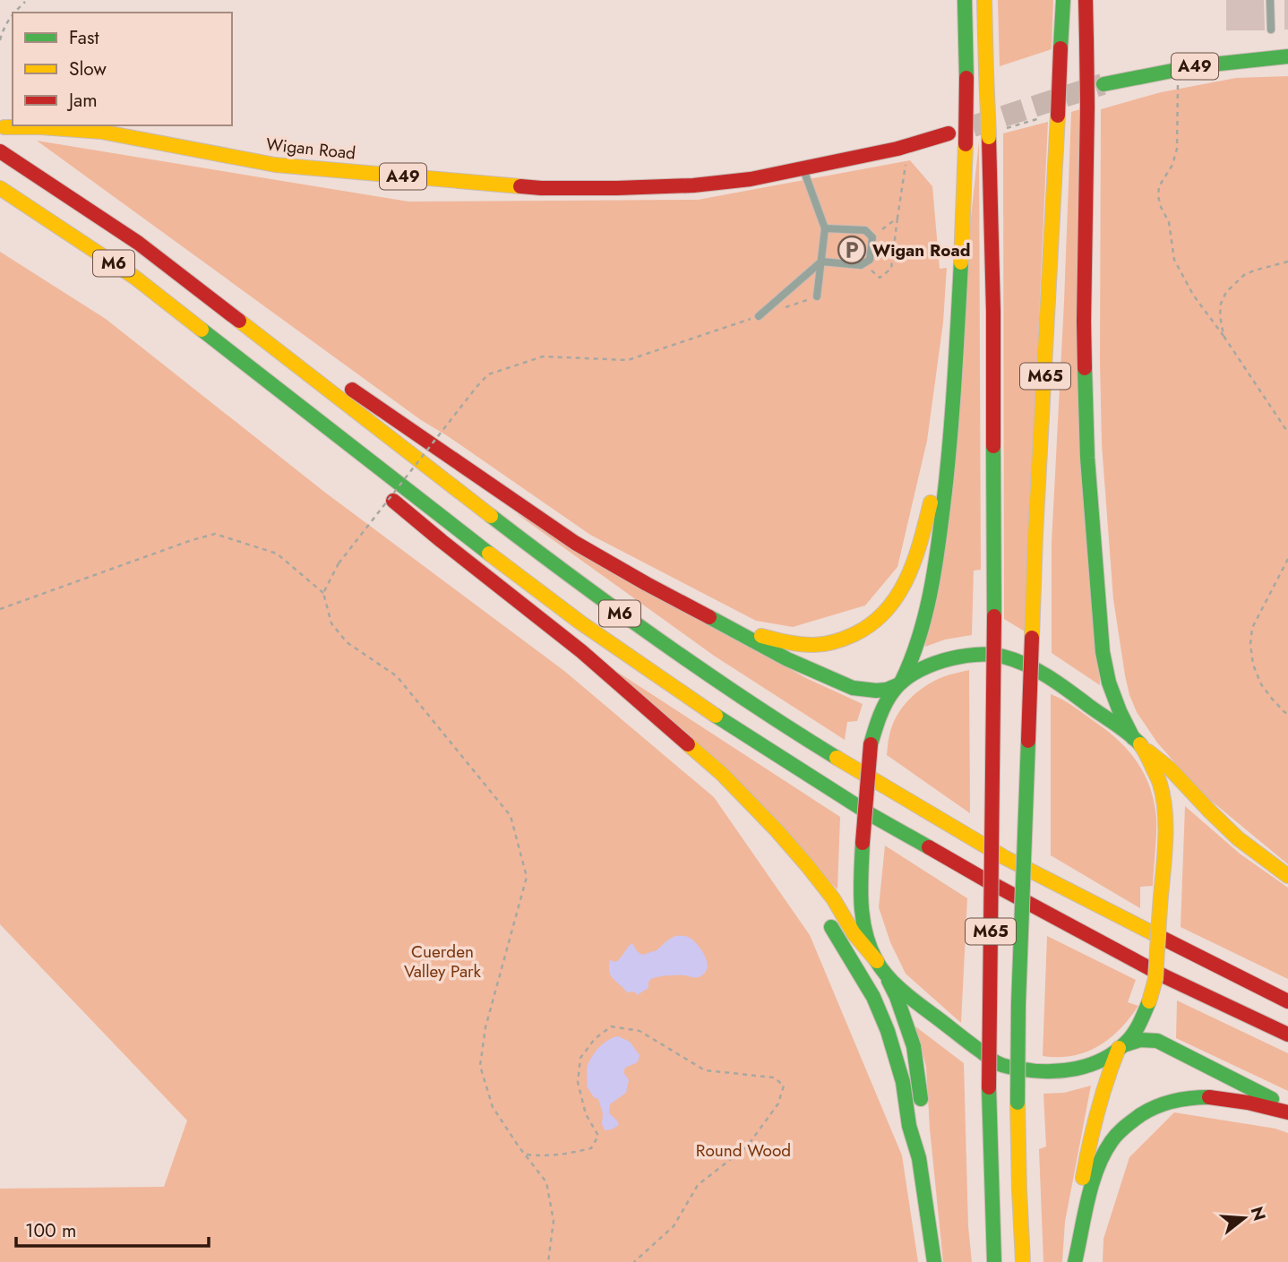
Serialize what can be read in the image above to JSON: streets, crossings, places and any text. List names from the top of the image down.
{
  "streets": {
    "main road": [
      "A49",
      "Wigan Road",
      "M6",
      "M65"
    ]
  },
  "parks": ["Cuerden Valley Park", "Round Wood"],
  "places": {
    "parking": ["Wigan Road"]
  },
  "legend": ["Fast", "Slow", "Jam"],
  "scale_bar": "100 m",
  "north": "right"
}
